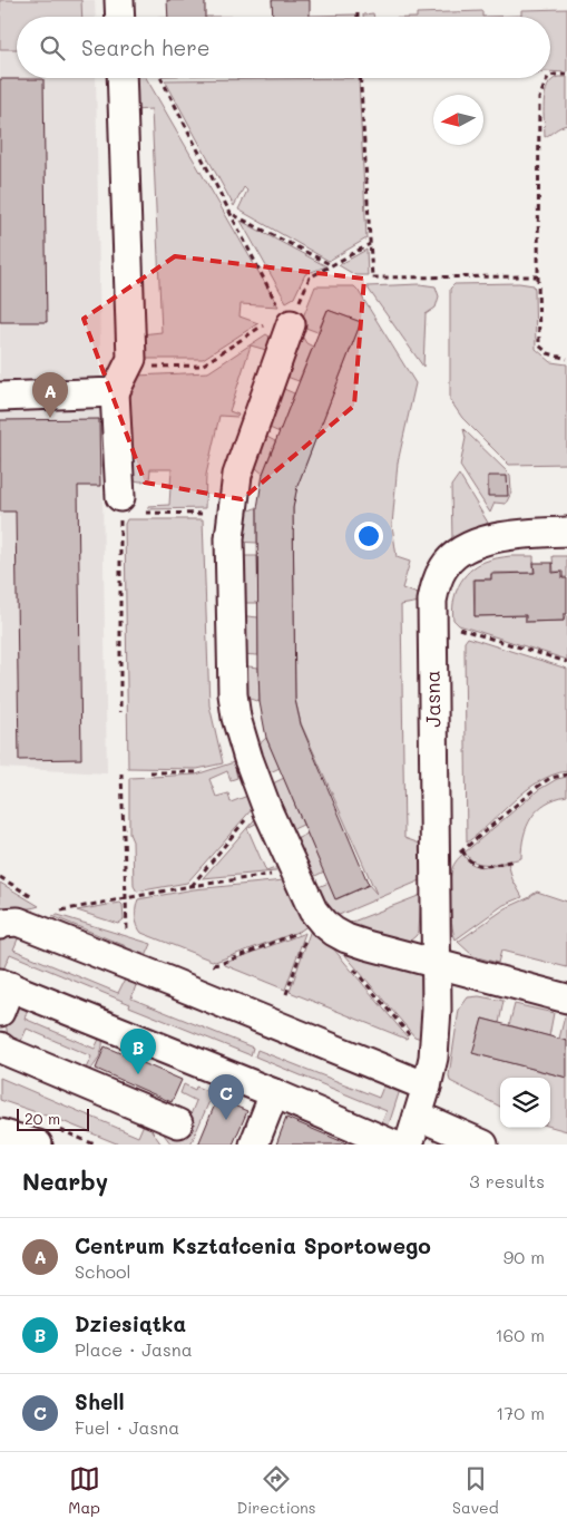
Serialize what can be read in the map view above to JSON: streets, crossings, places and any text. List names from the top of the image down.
{
  "streets": {
    "street": ["Jasna"]
  },
  "scale_bar": "20 m",
  "north": "left",
  "page": {
    "search": "Search here",
    "pins": ["A", "B", "C"],
    "scale": "20 m",
    "heading": ["Nearby", "3 results"],
    "list": [
      {
        "mark": "A",
        "name": "Centrum Kształcenia Sportowego",
        "note": "School",
        "value": "90 m"
      },
      {
        "mark": "B",
        "name": "Dziesiątka",
        "note": "Place · Jasna",
        "value": "160 m"
      },
      {
        "mark": "C",
        "name": "Shell",
        "note": "Fuel · Jasna",
        "value": "170 m"
      }
    ],
    "nav": ["Map", "Directions", "Saved"]
  }
}
